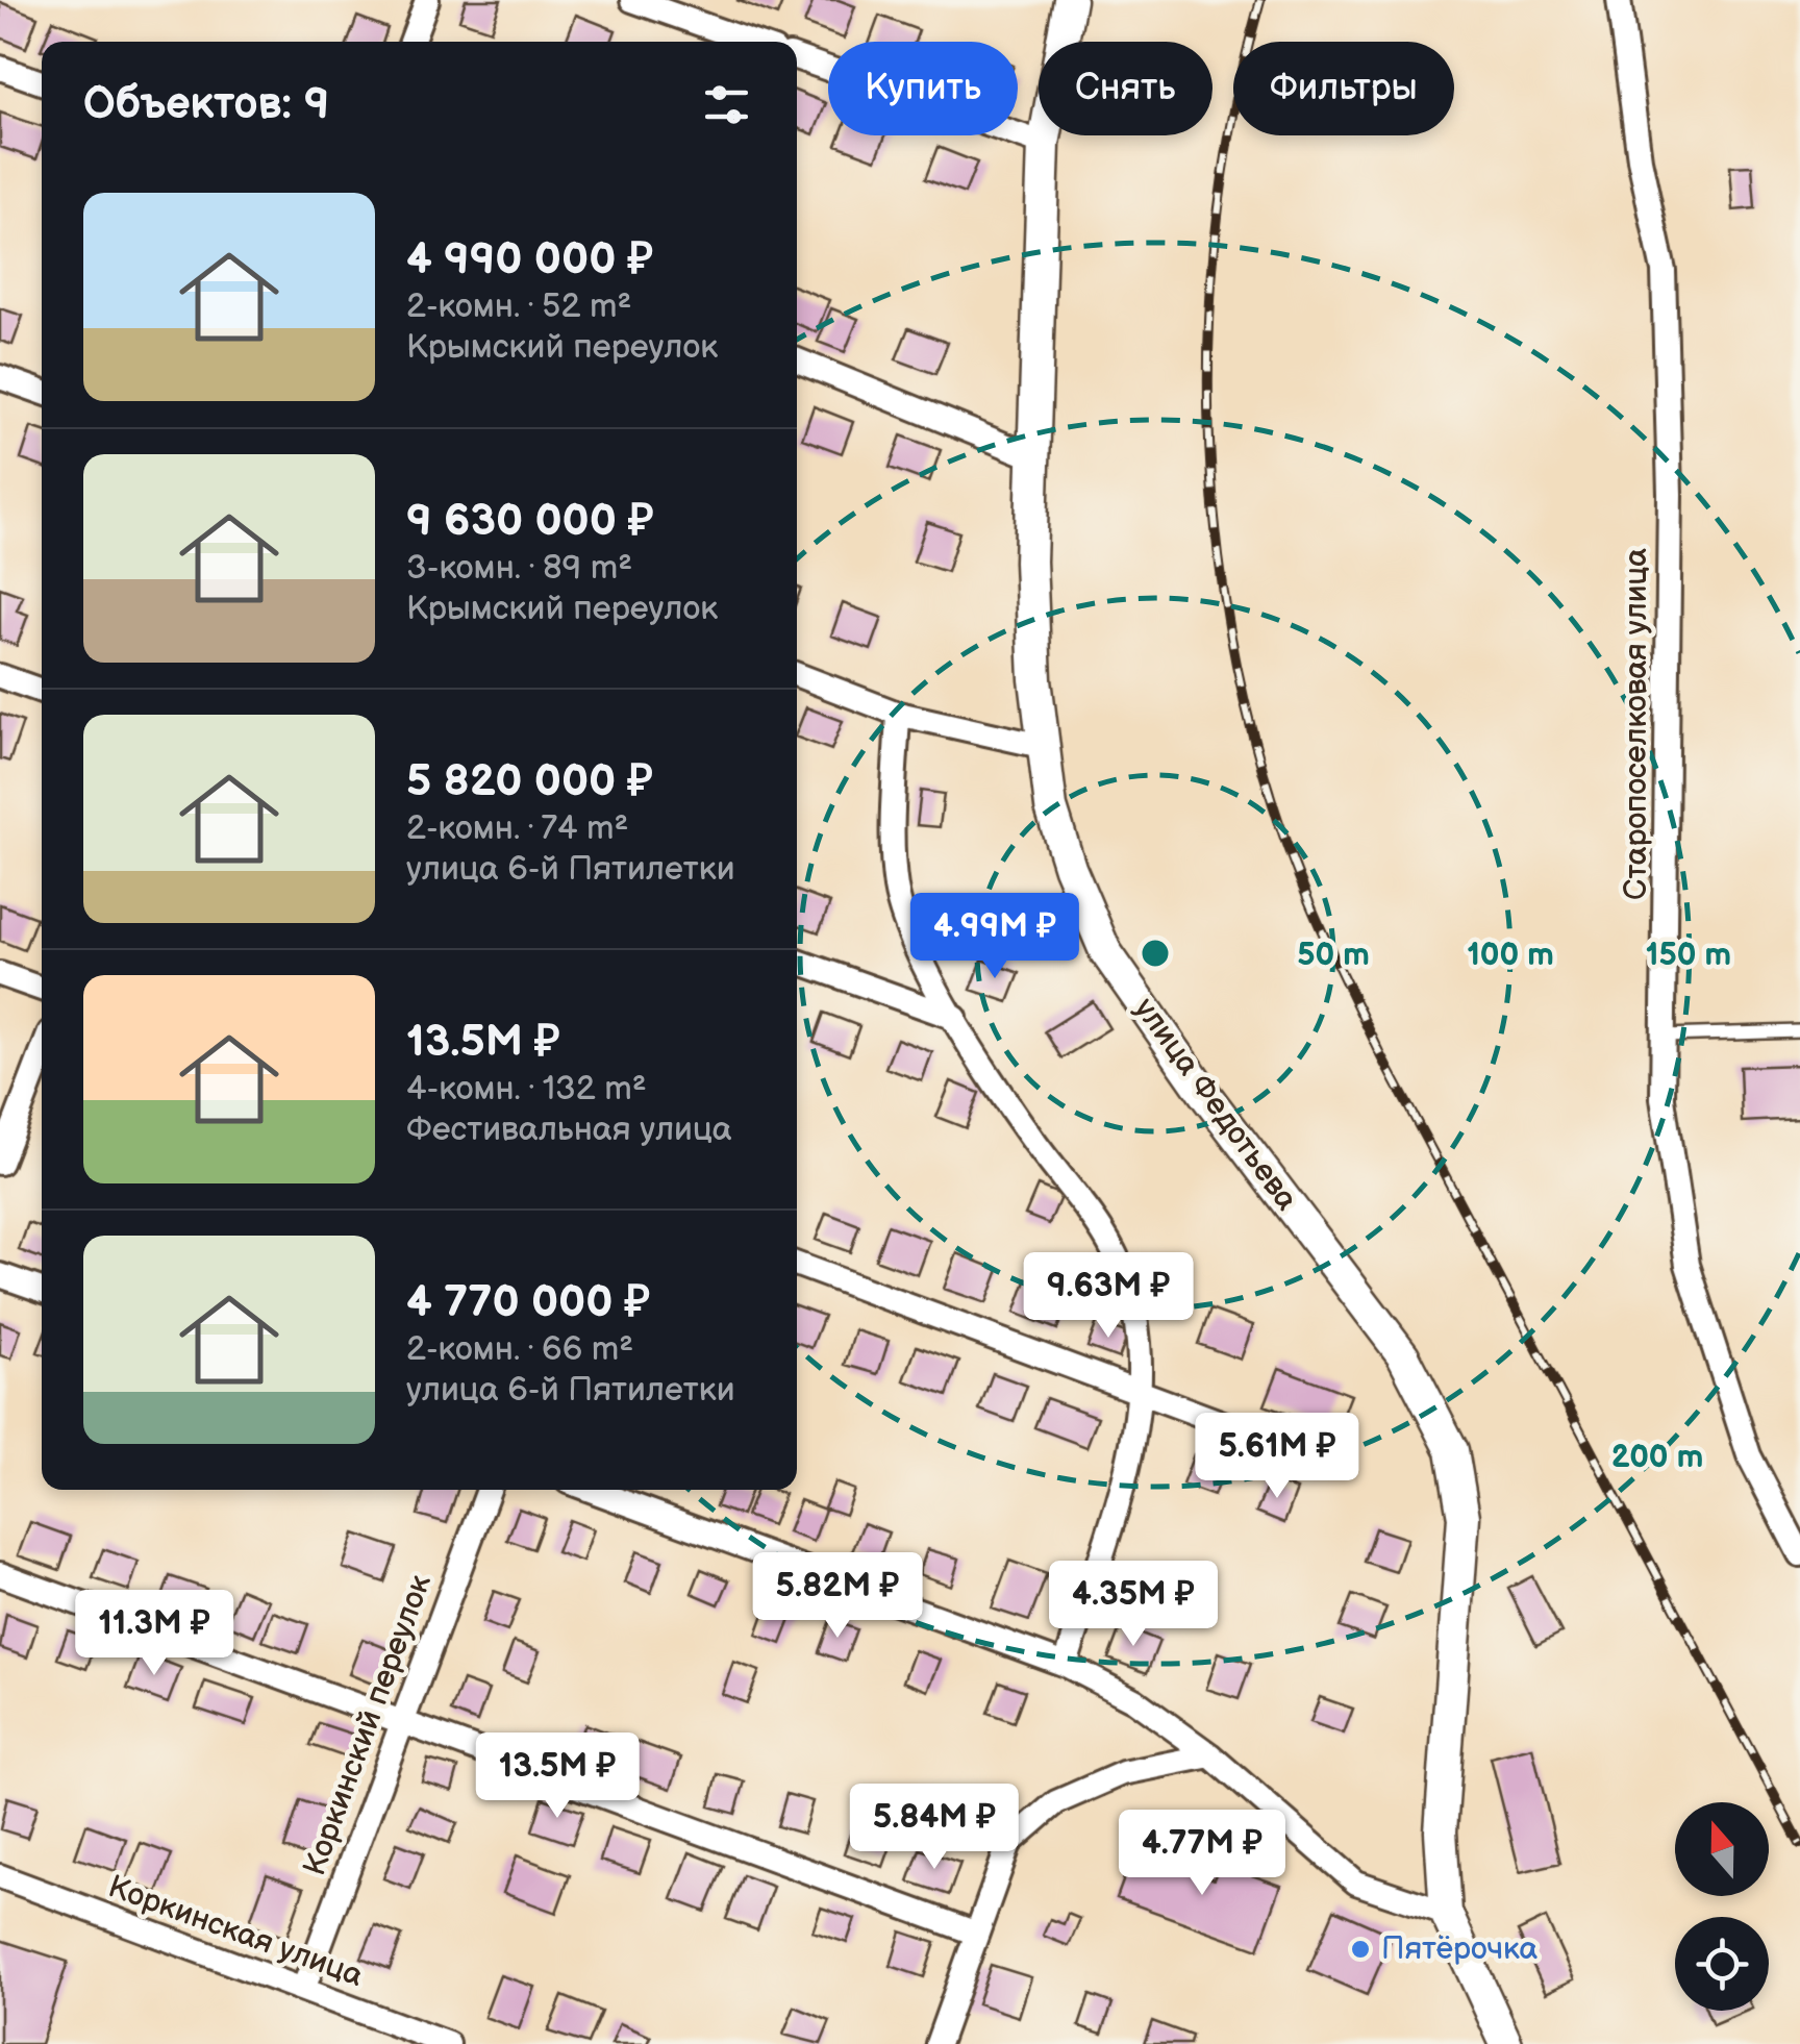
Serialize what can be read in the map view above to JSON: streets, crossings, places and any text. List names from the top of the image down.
{
  "streets": {
    "main road": ["улица Федотьева"],
    "street": ["Старопоселковая улица", "Коркинский переулок", "Коркинская улица"]
  },
  "crossings": [
    ["Коркинский переулок", "Коркинская улица"]
  ],
  "places": ["Пятёрочка"],
  "north": "top",
  "page": {
    "chip": ["Купить", "Снять", "Фильтры"],
    "heading": "Объектов: 9",
    "list": [
      {
        "name": "4 990 000 ₽",
        "note": "2-комн. · 52 m² · Крымский переулок"
      },
      {
        "name": "9 630 000 ₽",
        "note": "3-комн. · 89 m² · Крымский переулок"
      },
      {
        "name": "5 820 000 ₽",
        "note": "2-комн. · 74 m² · улица 6-й Пятилетки"
      },
      {
        "name": "13.5M ₽",
        "note": "4-комн. · 132 m² · Фестивальная улица"
      },
      {
        "name": "4 770 000 ₽",
        "note": "2-комн. · 66 m² · улица 6-й Пятилетки"
      }
    ],
    "price": [
      "4.99M ₽",
      "9.63M ₽",
      "5.61M ₽",
      "5.82M ₽",
      "4.35M ₽",
      "11.3M ₽",
      "13.5M ₽",
      "5.84M ₽",
      "4.77M ₽"
    ]
  },
  "rings": [
    "50 m",
    "100 m",
    "150 m",
    "200 m"
  ]
}
